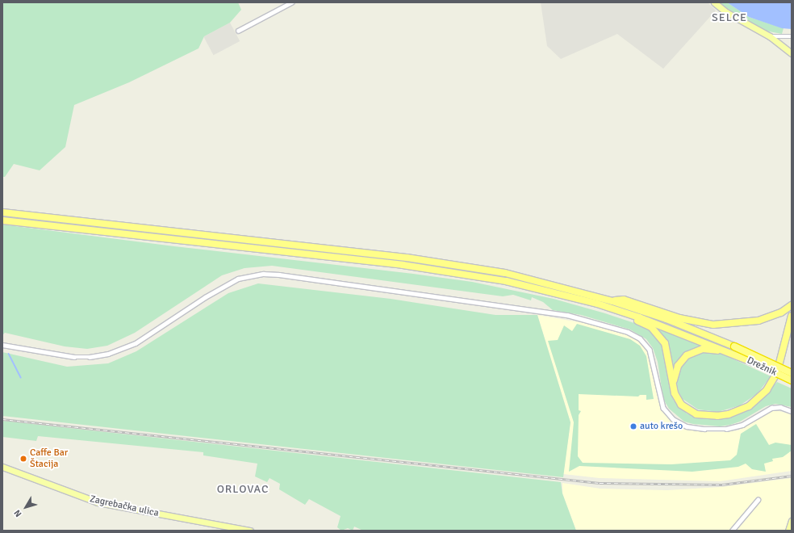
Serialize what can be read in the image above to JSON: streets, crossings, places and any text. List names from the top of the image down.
{
  "streets": {
    "highway": ["Drežnik"],
    "main road": ["Zagrebačka ulica"]
  },
  "districts": ["SELCE", "ORLOVAC"],
  "places": ["auto krešo", "Caffe Bar Štacija"],
  "north": "bottom left"
}
